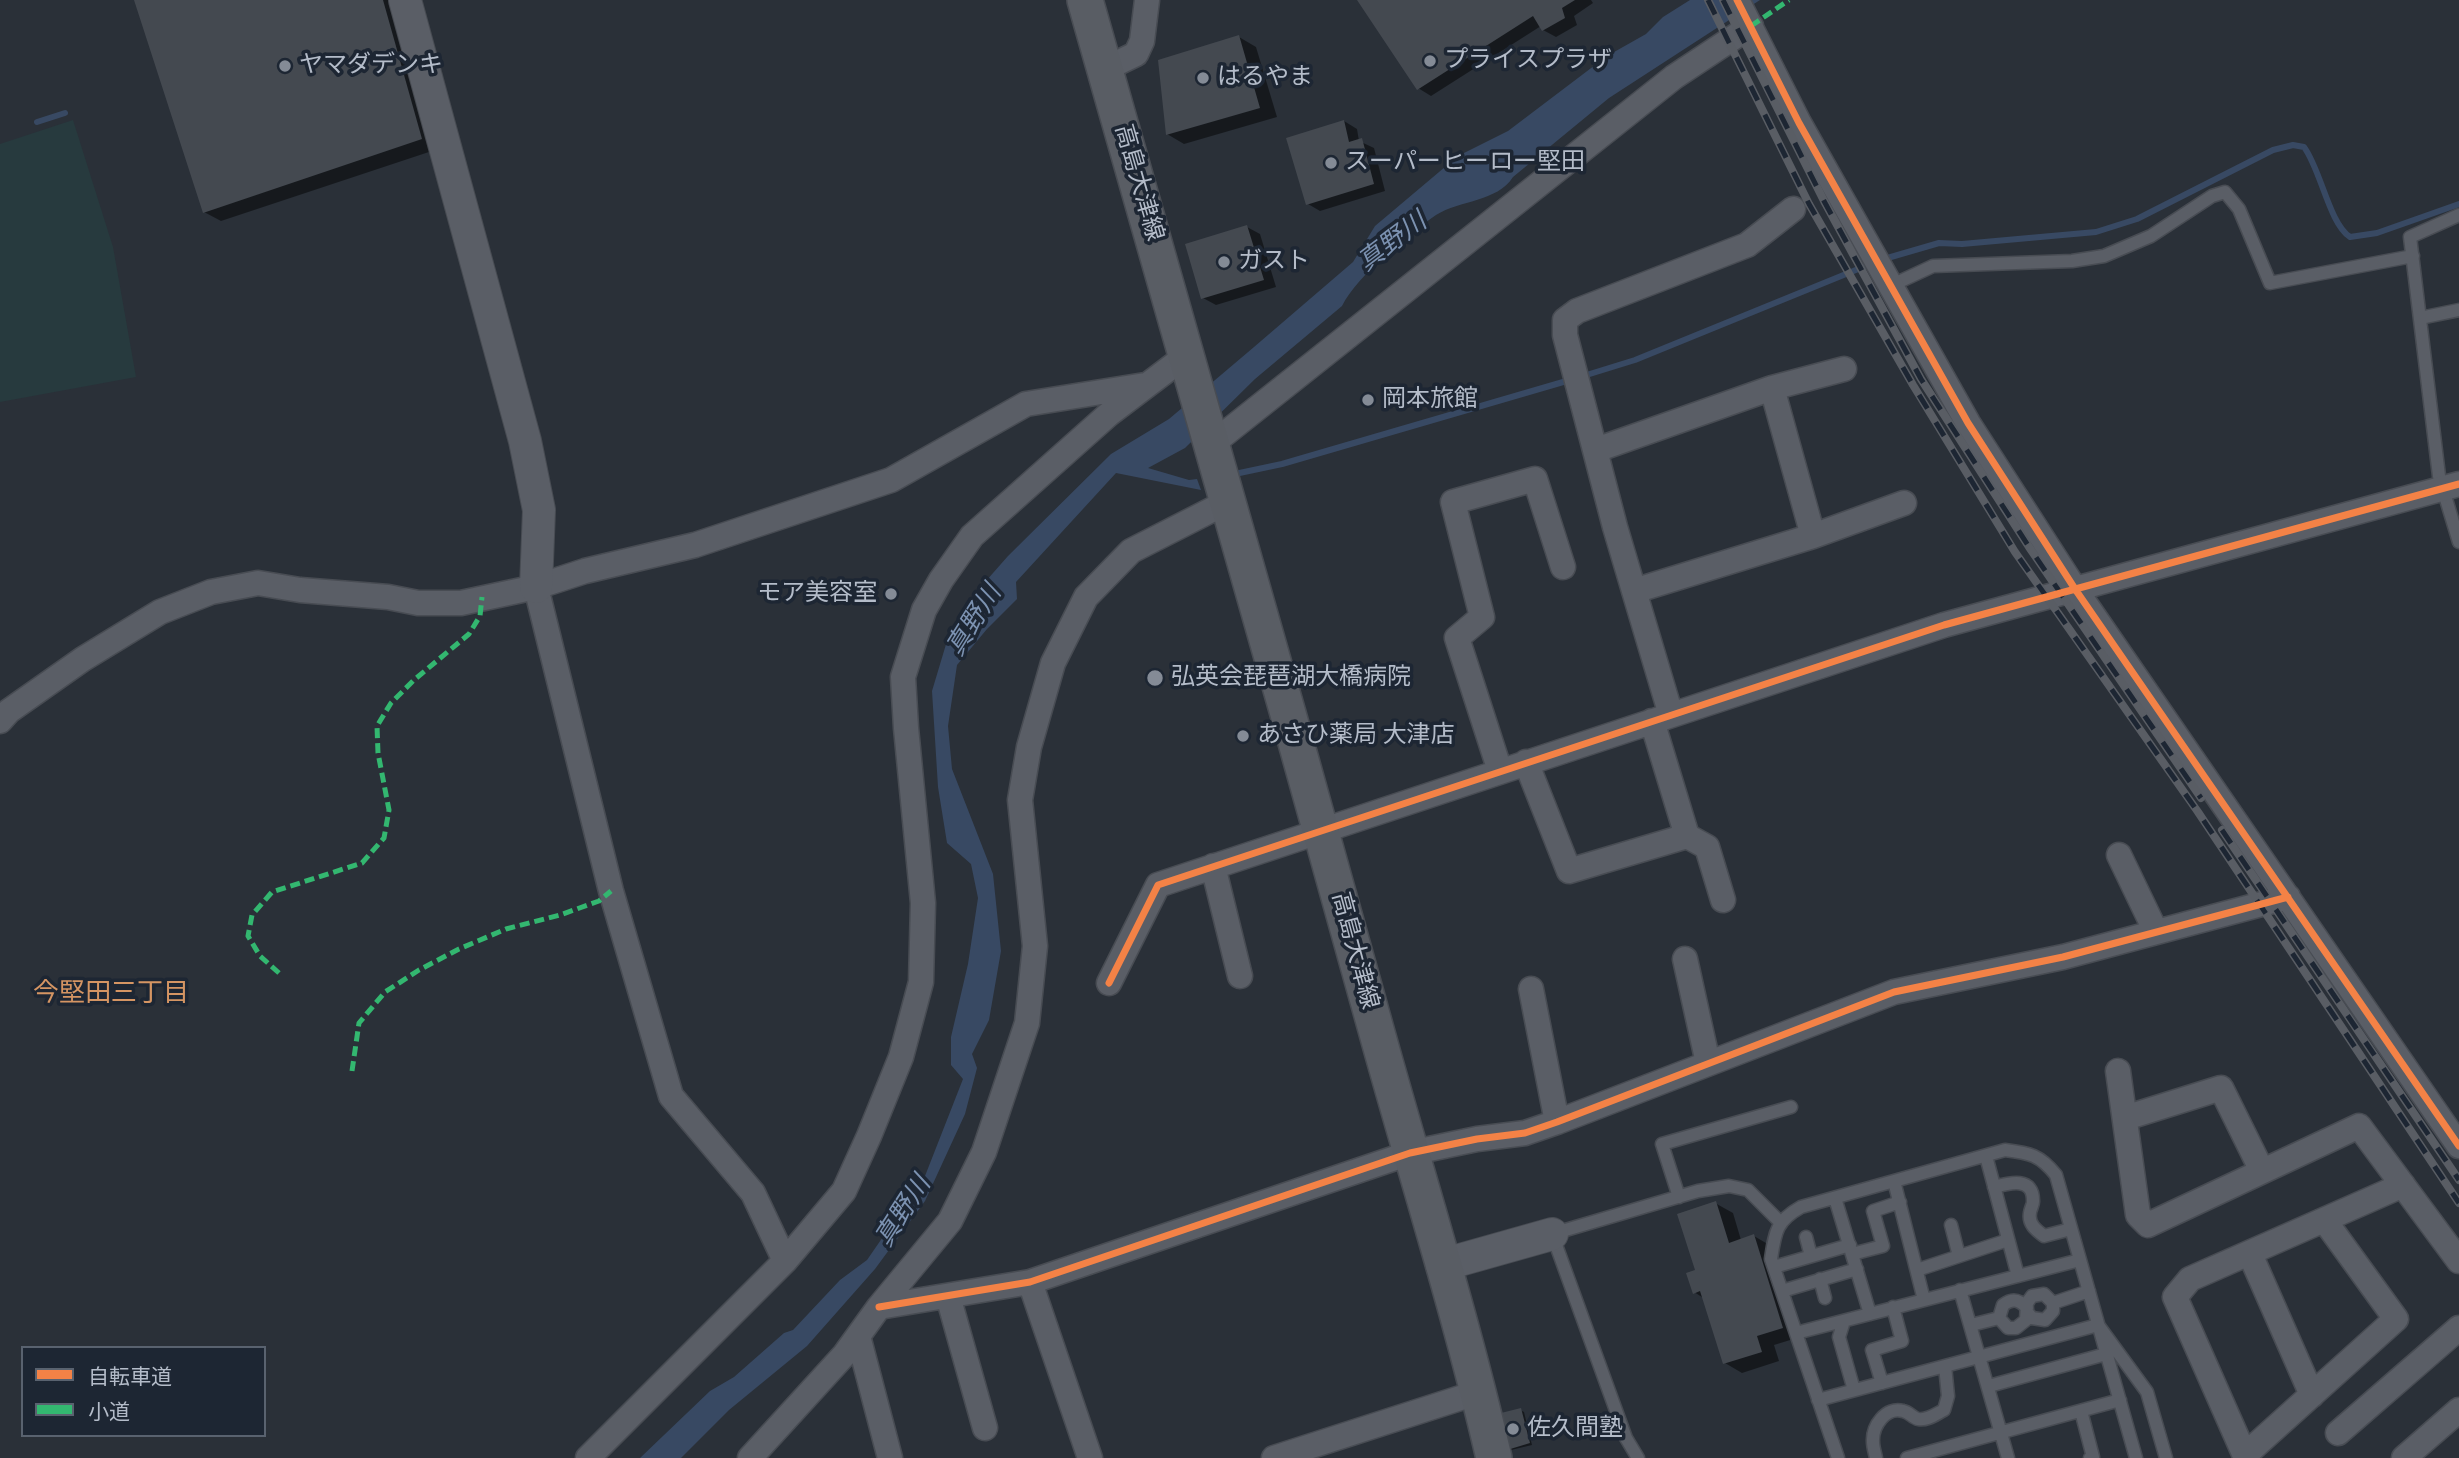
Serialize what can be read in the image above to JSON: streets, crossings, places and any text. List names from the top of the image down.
{
  "streets": {
    "main road": ["高島大津線"]
  },
  "districts": ["今堅田三丁目"],
  "water": ["真野川"],
  "places": [
    "プライスプラザ",
    "ヤマダデンキ",
    "はるやま",
    "スーパーヒーロー堅田",
    "ガスト",
    "岡本旅館",
    "モア美容室",
    "弘英会琵琶湖大橋病院",
    "あさひ薬局 大津店",
    "佐久間塾"
  ],
  "legend": ["自転車道", "小道"]
}
